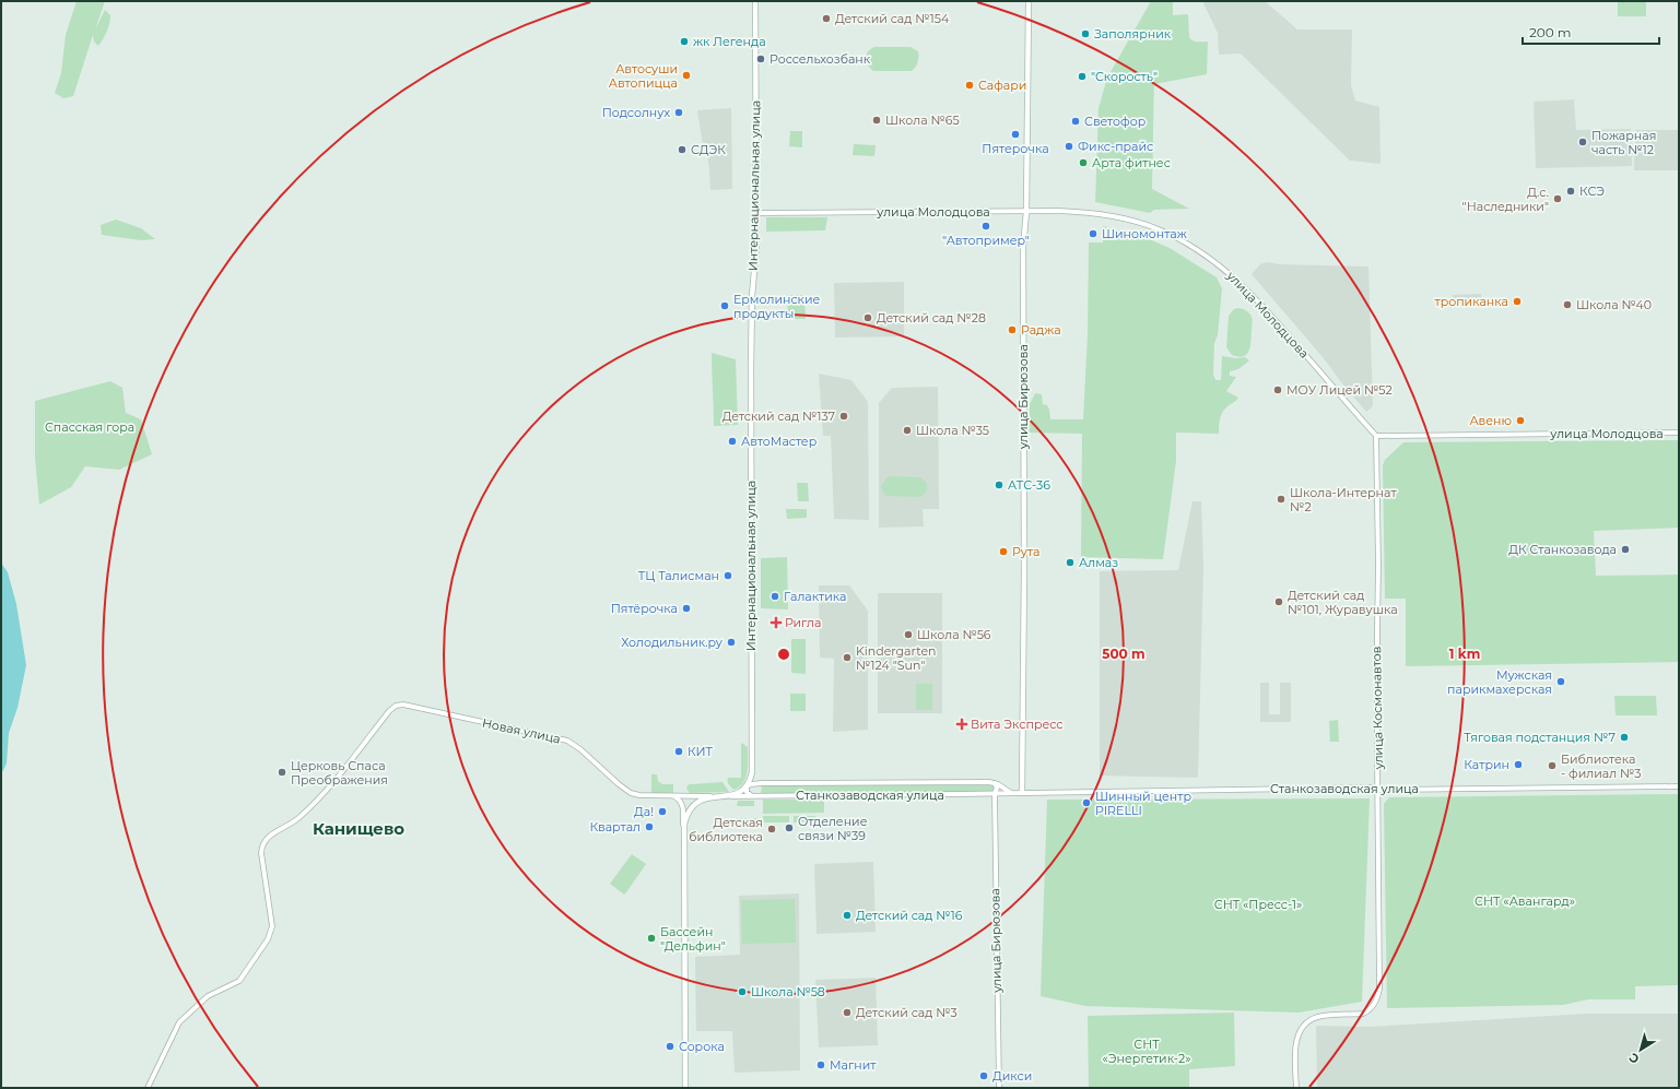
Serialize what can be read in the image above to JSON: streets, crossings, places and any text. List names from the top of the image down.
{
  "streets": {
    "main road": ["Интернациональная улица", "улица Бирюзова"],
    "street": [
      "улица Молодцова",
      "улица Космонавтов",
      "Новая улица",
      "Станкозаводская улица"
    ]
  },
  "crossings": [
    ["Интернациональная улица", "улица Молодцова"],
    ["Интернациональная улица", "Станкозаводская улица"],
    ["улица Молодцова", "улица Бирюзова"],
    ["улица Молодцова", "улица Космонавтов"],
    ["улица Бирюзова", "Станкозаводская улица"],
    ["улица Космонавтов", "Станкозаводская улица"]
  ],
  "districts": ["Канищево"],
  "parks": [
    "Спасская гора",
    "СНТ «Авангард»",
    "СНТ «Пресс-1»",
    "СНТ «Энергетик-2»"
  ],
  "places": {
    "other": [
      "Детский сад №154",
      "Заполярник",
      "жк Легенда",
      "Россельхозбанк",
      "Автосуши Автопицца",
      "\"Скорость\"",
      "Сафари",
      "Подсолнух",
      "Школа №65",
      "Светофор",
      "Пятерочка",
      "Пожарная часть №12",
      "Фикс-прайс",
      "СДЭК",
      "Арта фитнес",
      "КСЭ",
      "Д.с. \"Наследники\"",
      "\"Автопример\"",
      "Шиномонтаж",
      "тропиканка",
      "Школа №40",
      "Ермолинские продукты",
      "Детский сад №28",
      "Раджа",
      "МОУ Лицей №52",
      "Детский сад №137",
      "Авеню",
      "Школа №35",
      "АвтоМастер",
      "АТС-36",
      "Школа-Интернат №2",
      "ДК Станкозавода",
      "Рута",
      "Алмаз",
      "ТЦ Талисман",
      "Галактика",
      "Детский сад №101, Журавушка",
      "Пятёрочка",
      "Школа №56",
      "Холодильник.ру",
      "Kindergarten №124 \"Sun\"",
      "Мужская парикмахерская",
      "Тяговая подстанция №7",
      "КИТ",
      "Катрин",
      "Библиотека - филиал №3",
      "Церковь Спаса Преображения",
      "Шинный центр PIRELLI",
      "Да!",
      "Квартал",
      "Отделение связи №39",
      "Детская библиотека",
      "Детский сад №16",
      "Бассейн \"Дельфин\"",
      "Школа №58",
      "Детский сад №3",
      "Сорока",
      "Магнит",
      "Дикси"
    ],
    "health": ["Ригла", "Вита Экспресс"]
  },
  "scale_bar": "200 m",
  "north": "bottom left",
  "rings": ["500 m", "1 km"]
}
